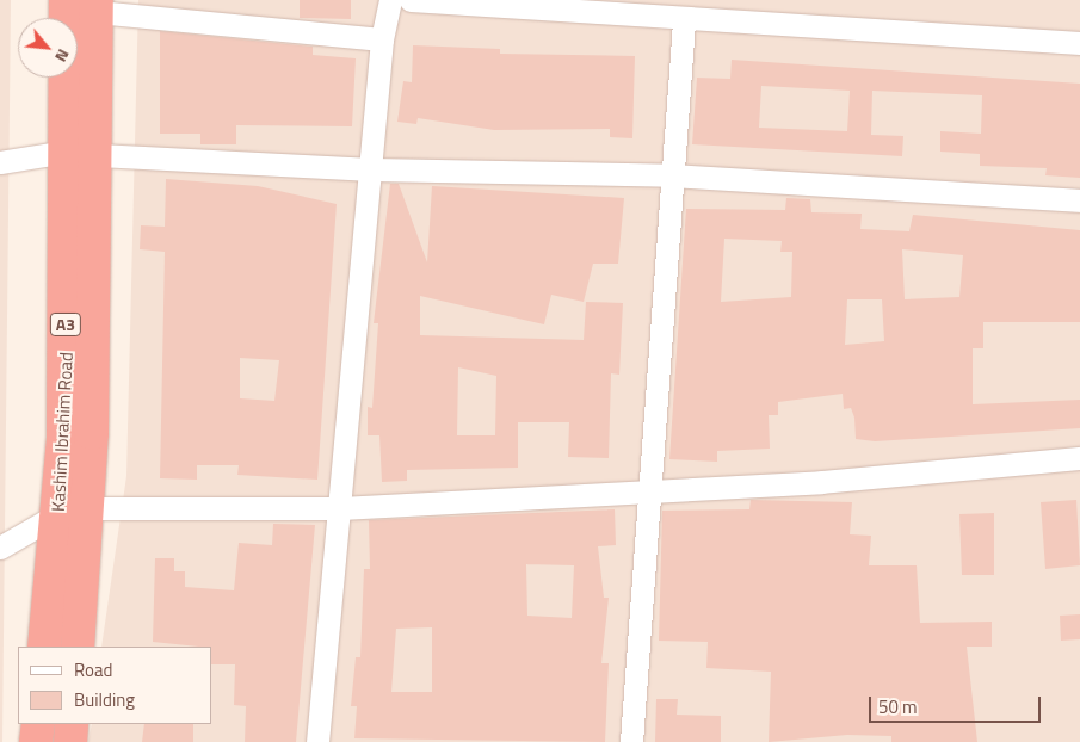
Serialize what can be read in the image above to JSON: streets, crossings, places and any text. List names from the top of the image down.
{
  "streets": {
    "highway": ["A3", "Kashim Ibrahim Road"]
  },
  "legend": ["Road", "Building"],
  "scale_bar": "50 m",
  "north": "bottom right"
}
